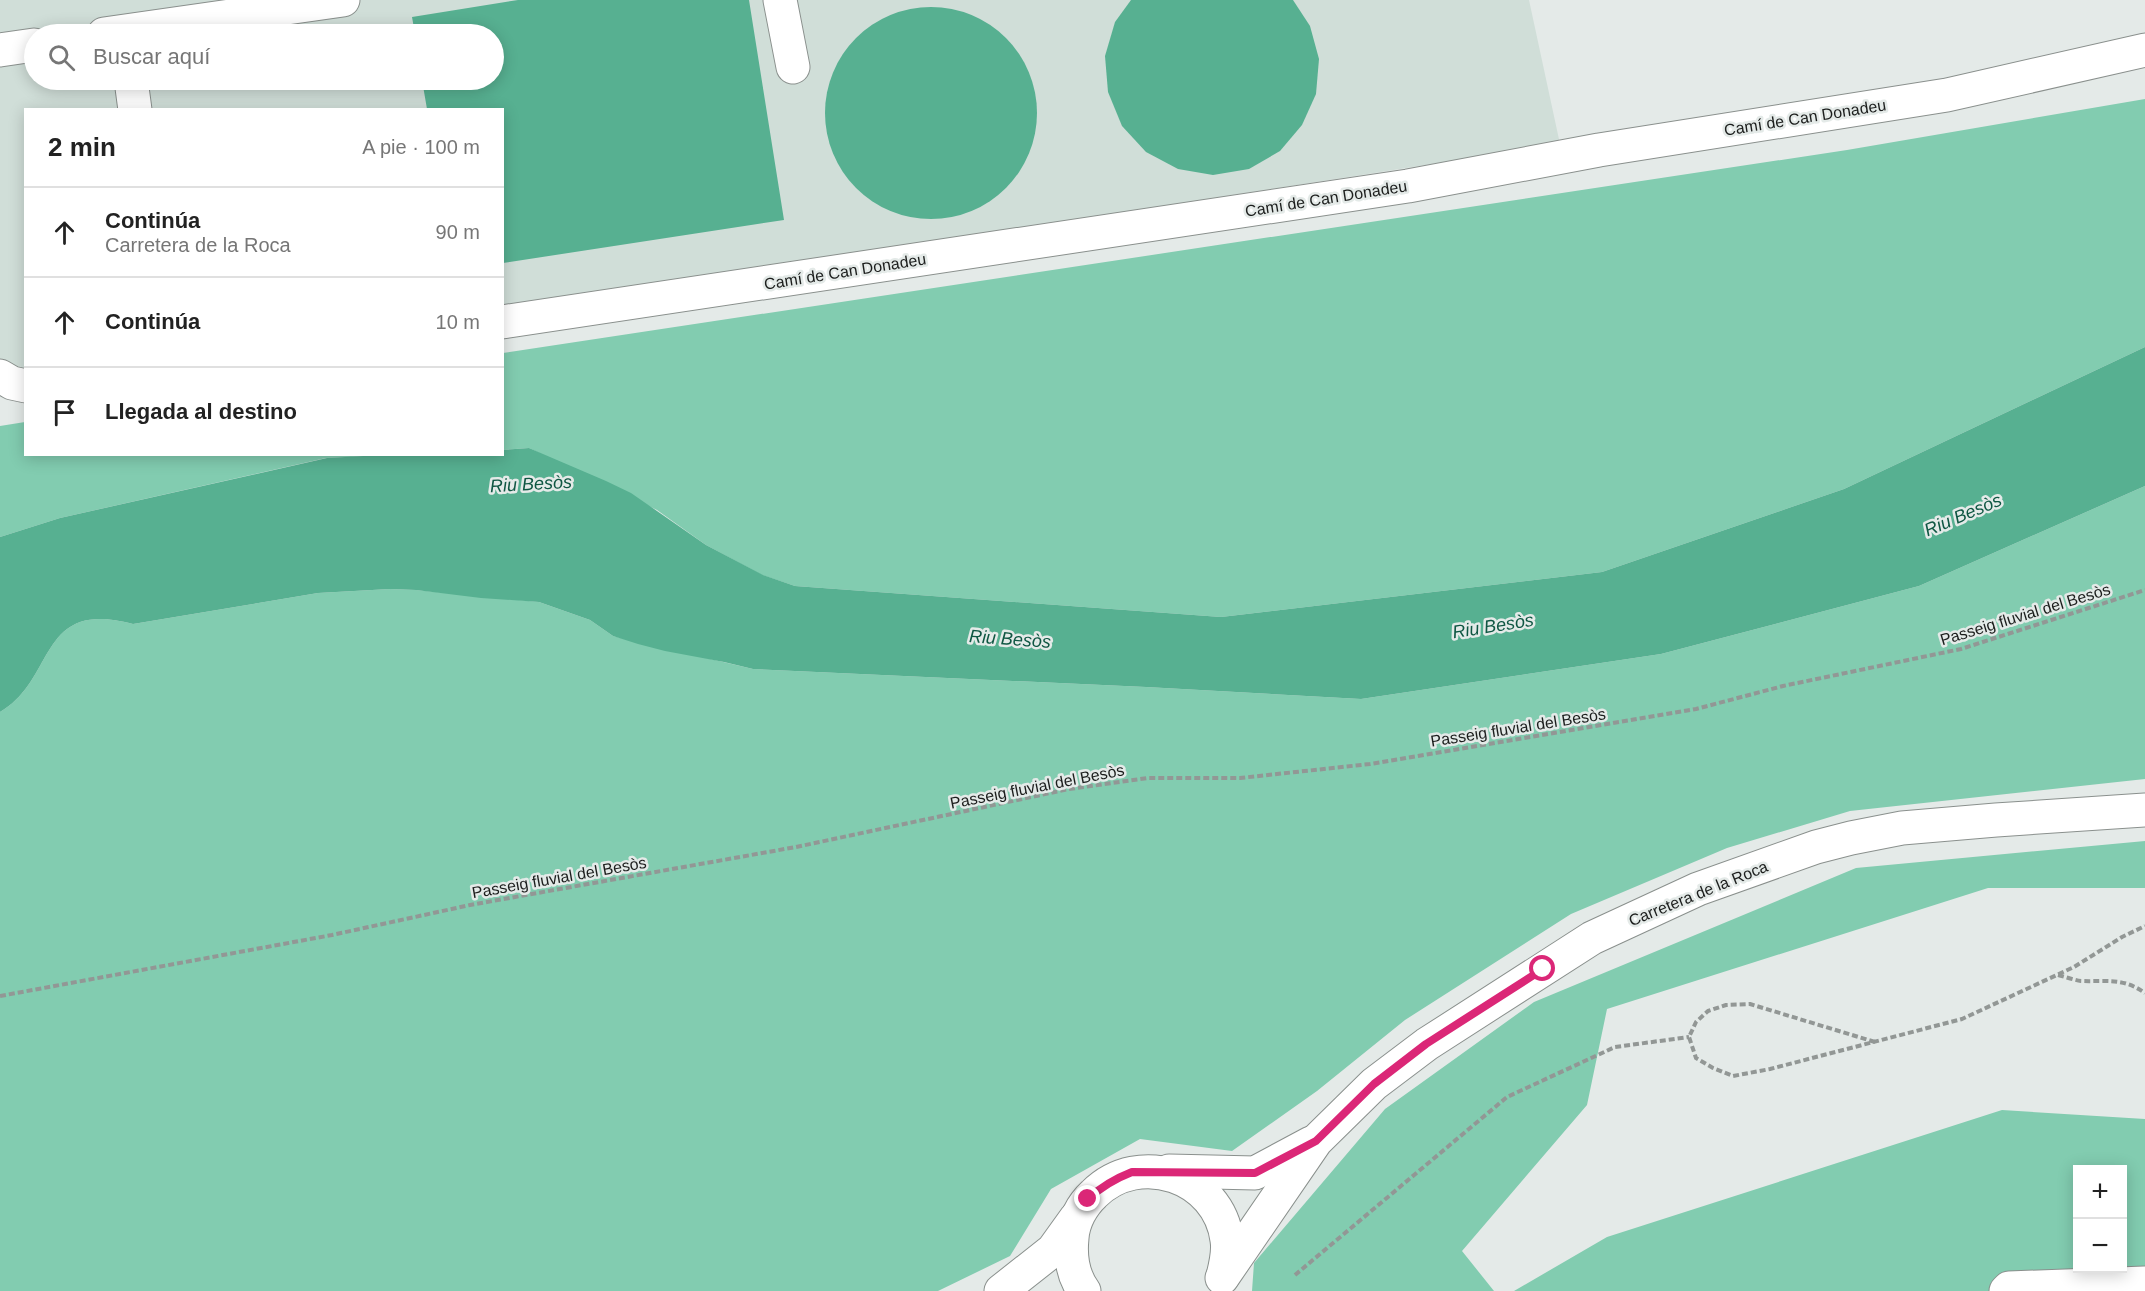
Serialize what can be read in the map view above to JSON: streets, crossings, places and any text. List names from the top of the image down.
{
  "streets": {
    "street": ["Camí de Can Donadeu", "Carretera de la Roca"],
    "path": ["Passeig fluvial del Besòs"]
  },
  "water": ["Riu Besòs"],
  "page": {
    "search": "Buscar aquí",
    "heading": ["2 min", "A pie · 100 m"],
    "list": [
      ["Continúa", "Carretera de la Roca", "90 m"],
      ["Continúa", "10 m"],
      "Llegada al destino"
    ],
    "map_buttons": ["+", "−"]
  }
}
